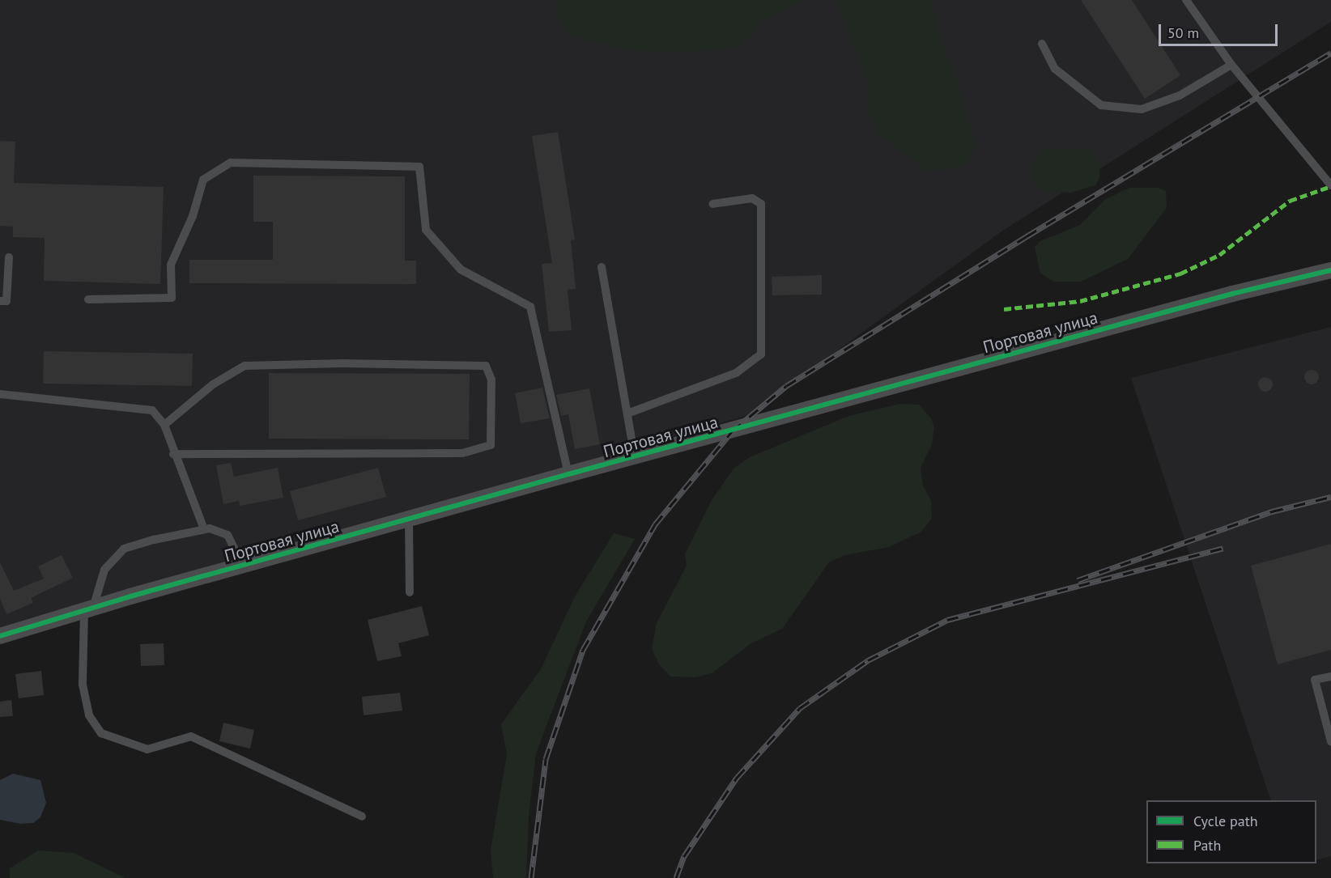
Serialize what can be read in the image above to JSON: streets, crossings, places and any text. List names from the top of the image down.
{
  "streets": {
    "street": ["Портовая улица"]
  },
  "legend": ["Cycle path", "Path"],
  "scale_bar": "50 m"
}
